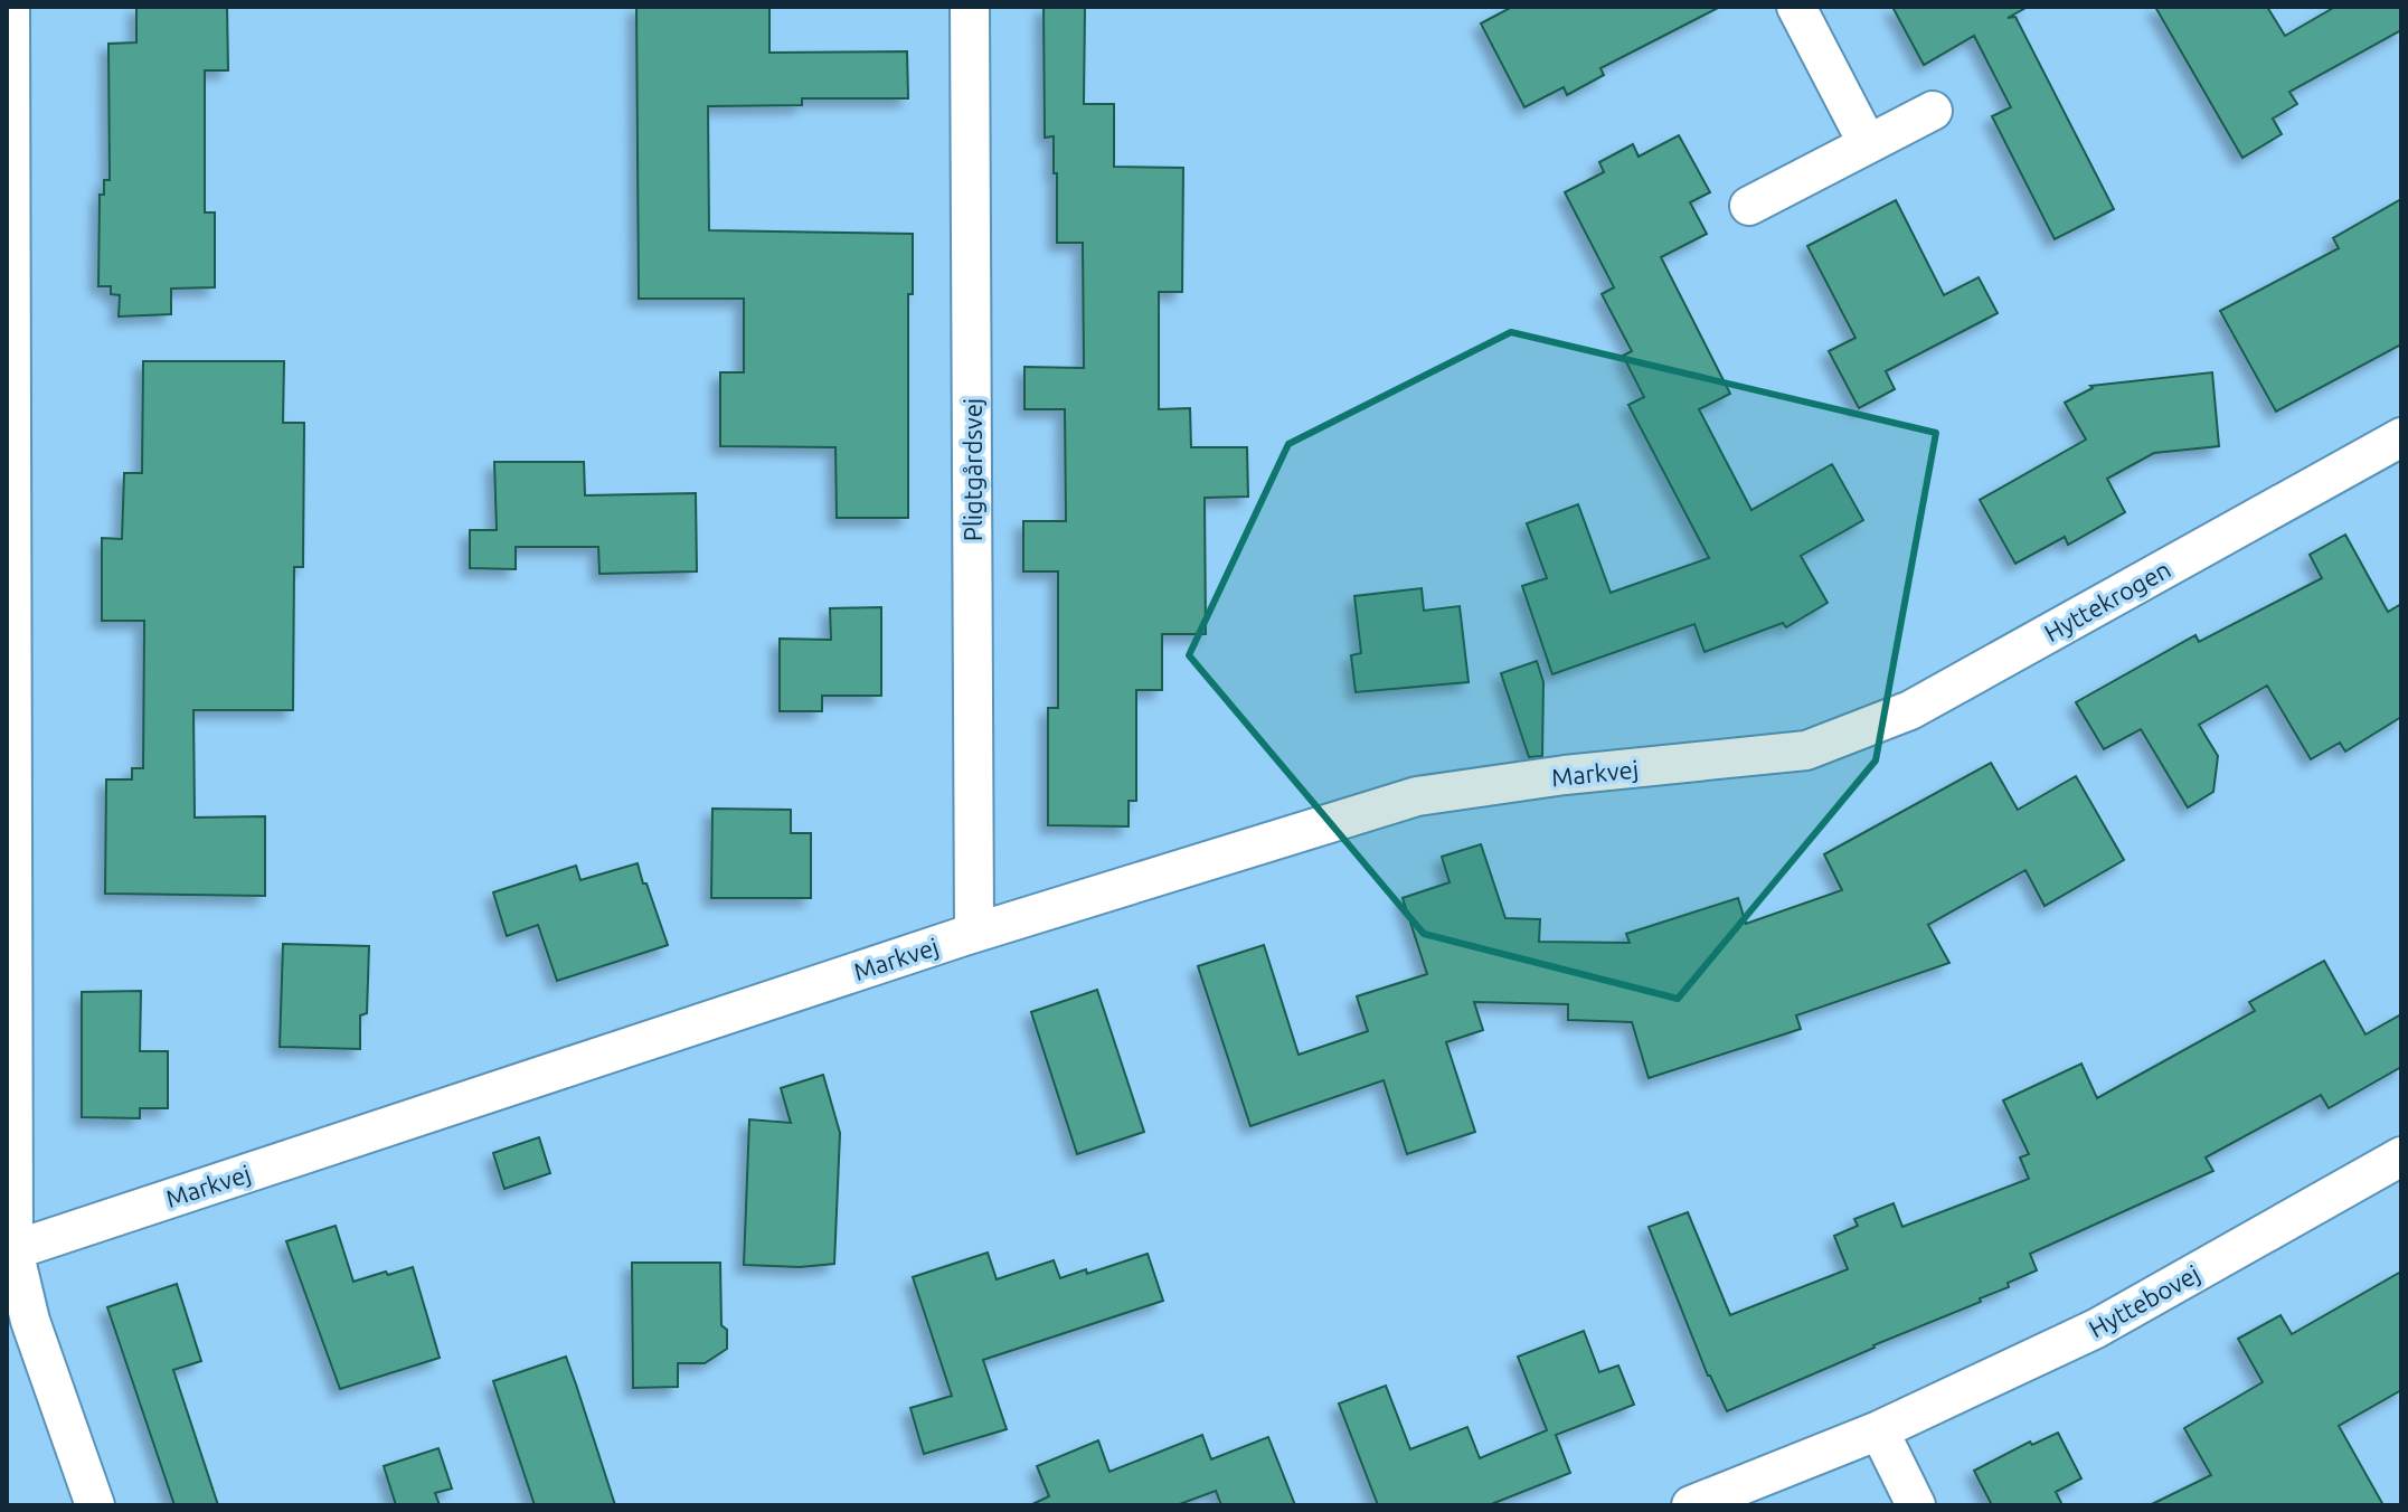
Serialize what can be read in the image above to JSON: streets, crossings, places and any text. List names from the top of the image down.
{
  "streets": {
    "street": [
      "Pligtgårdsvej",
      "Hyttekrogen",
      "Markvej",
      "Hyttebovej"
    ]
  },
  "crossings": [
    ["Pligtgårdsvej", "Markvej"],
    ["Hyttekrogen", "Markvej"]
  ]
}
